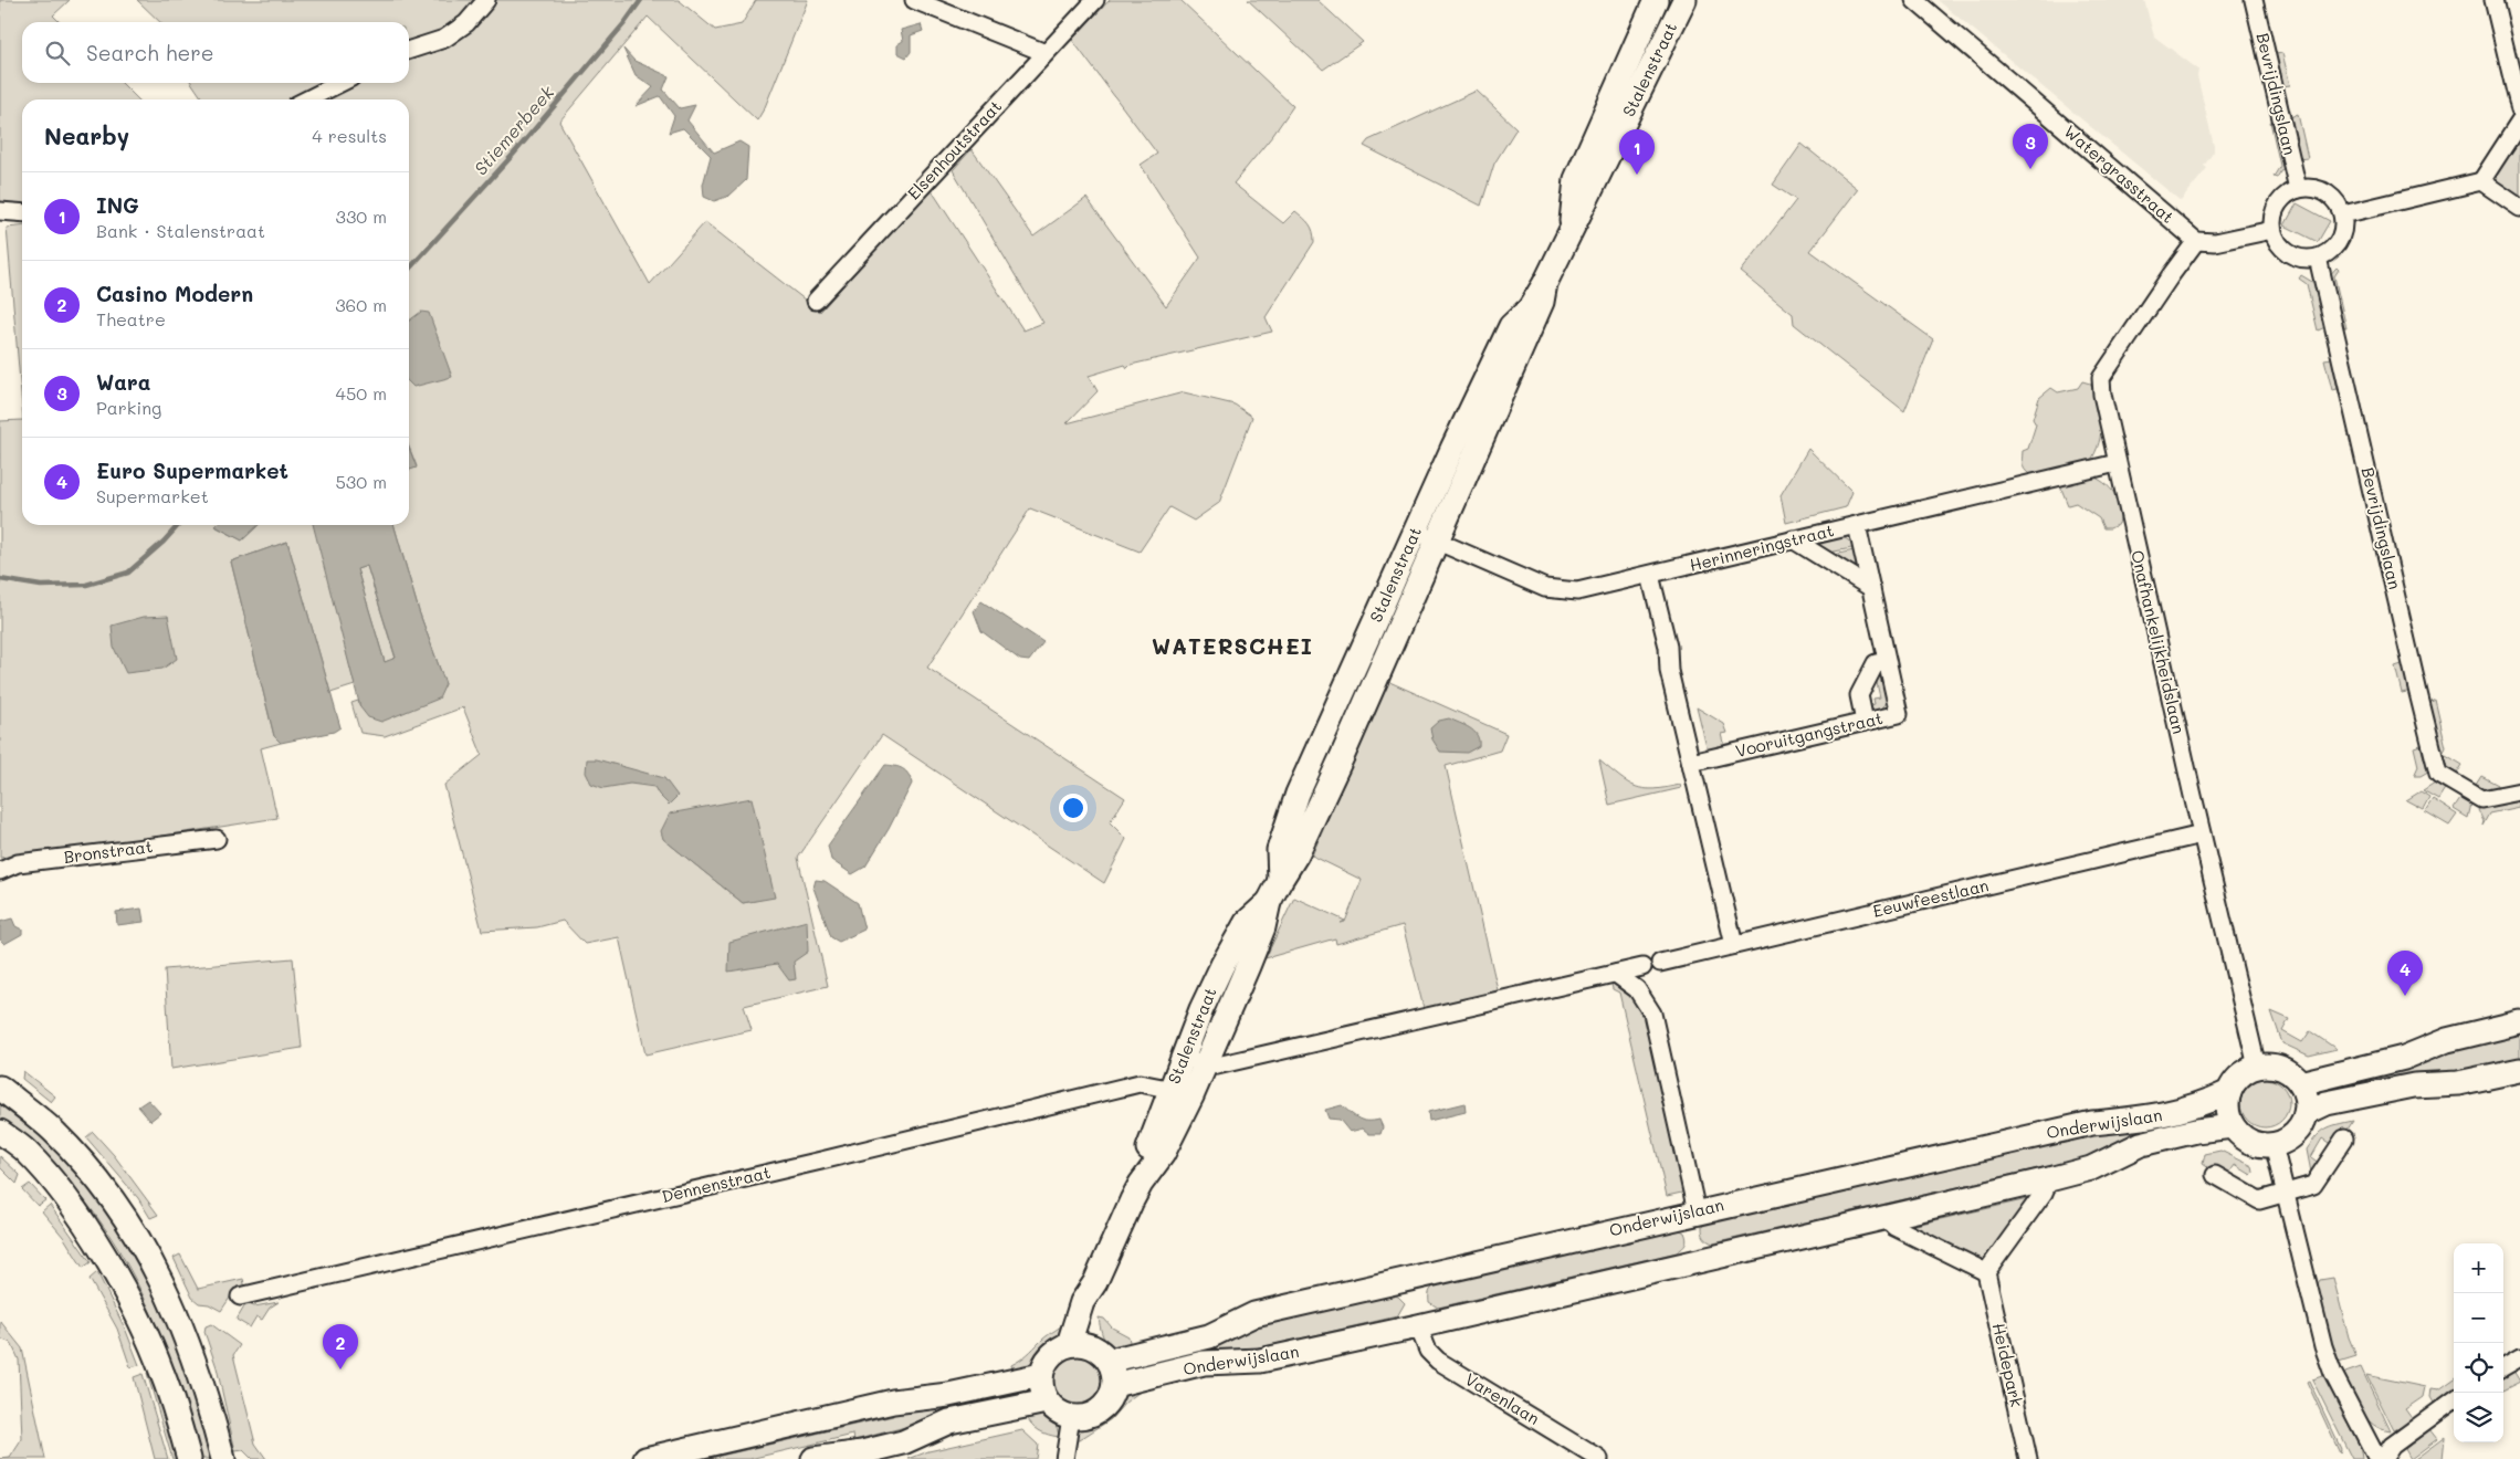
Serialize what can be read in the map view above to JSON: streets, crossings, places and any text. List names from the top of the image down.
{
  "streets": {
    "main road": ["Stalenstraat", "Onderwijslaan"],
    "street": [
      "Bevrijdingslaan",
      "Elsenhoutstraat",
      "Watergrasstraat",
      "Herinneringstraat",
      "Onafhankelijkheidslaan",
      "Vooruitgangstraat",
      "Bronstraat",
      "Eeuwfeestlaan",
      "Dennenstraat",
      "Heidepark",
      "Varenlaan"
    ]
  },
  "crossings": [
    ["Stalenstraat", "Herinneringstraat"],
    ["Stalenstraat", "Onderwijslaan"],
    ["Stalenstraat", "Dennenstraat"],
    ["Watergrasstraat", "Onafhankelijkheidslaan"],
    ["Herinneringstraat", "Onafhankelijkheidslaan"],
    ["Herinneringstraat", "Vooruitgangstraat"],
    ["Onafhankelijkheidslaan", "Eeuwfeestlaan"],
    ["Onafhankelijkheidslaan", "Onderwijslaan"],
    ["Onderwijslaan", "Varenlaan"]
  ],
  "districts": ["WATERSCHEI"],
  "water": ["Stiemerbeek"],
  "page": {
    "search": "Search here",
    "heading": ["Nearby", "4 results"],
    "pins": [
      "3",
      "1",
      "4",
      "2"
    ],
    "list": [
      {
        "mark": "1",
        "name": "ING",
        "note": "Bank · Stalenstraat",
        "value": "330 m"
      },
      {
        "mark": "2",
        "name": "Casino Modern",
        "note": "Theatre",
        "value": "360 m"
      },
      {
        "mark": "3",
        "name": "Wara",
        "note": "Parking",
        "value": "450 m"
      },
      {
        "mark": "4",
        "name": "Euro Supermarket",
        "note": "Supermarket",
        "value": "530 m"
      }
    ],
    "map_buttons": ["+", "−"]
  }
}
